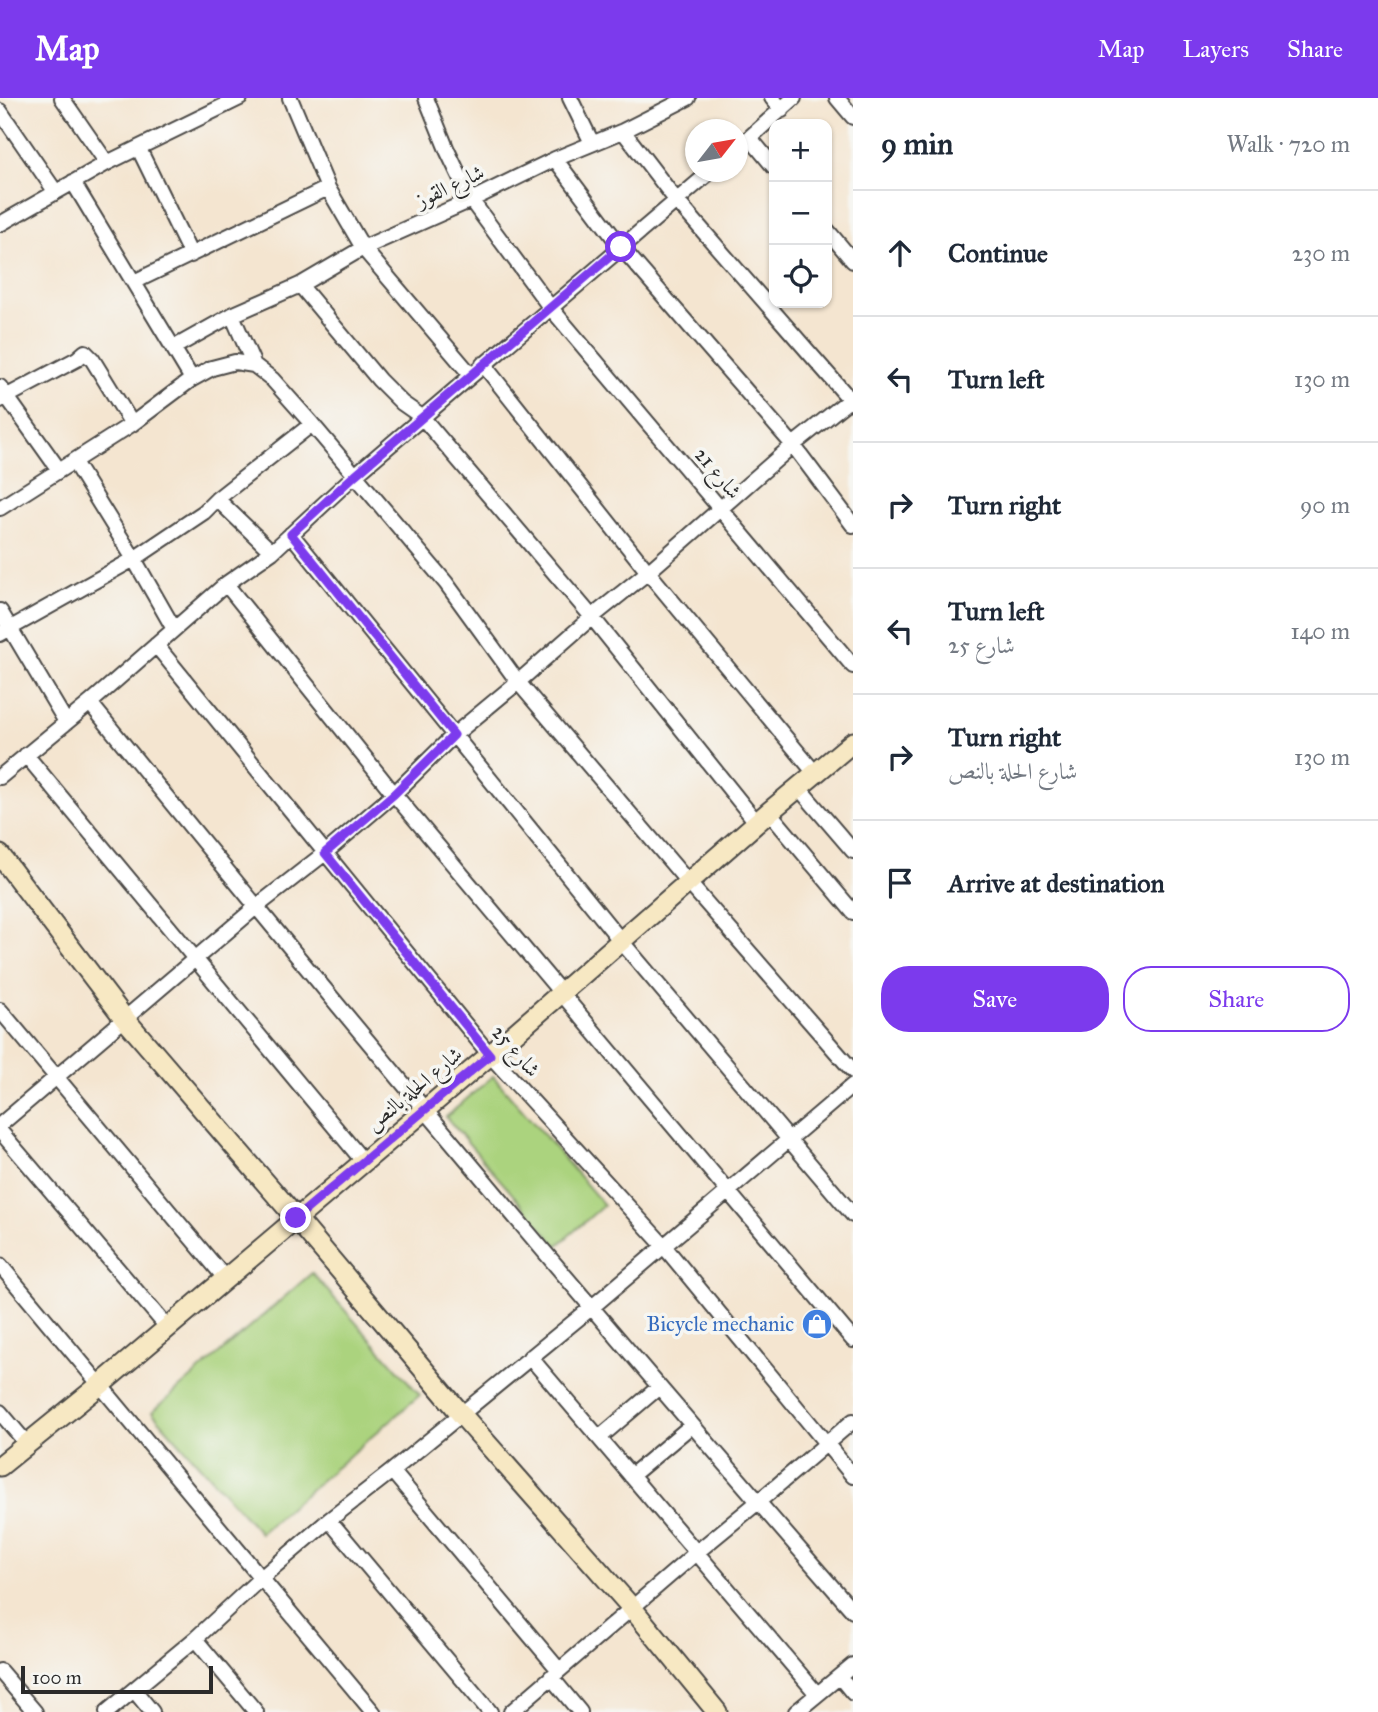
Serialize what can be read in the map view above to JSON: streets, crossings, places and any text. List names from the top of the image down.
{
  "streets": {
    "street": [
      "شارع القوز",
      "شارع 21",
      "شارع 25",
      "شارع الحلة بالنص"
    ]
  },
  "crossings": [
    ["شارع القوز", "شارع 21"],
    ["شارع 25", "شارع الحلة بالنص"]
  ],
  "places": {
    "shop": ["Bicycle mechanic"]
  },
  "scale_bar": "100 m",
  "north": "top right",
  "page": {
    "header": "Map",
    "nav": ["Map", "Layers", "Share"],
    "heading": ["9 min", "Walk · 720 m"],
    "map_buttons": ["+", "−"],
    "list": [
      ["Continue", "230 m"],
      ["Turn left", "130 m"],
      ["Turn right", "90 m"],
      ["Turn left", "شارع 25", "140 m"],
      ["Turn right", "شارع الحلة بالنص", "130 m"],
      "Arrive at destination"
    ],
    "buttons": ["Save", "Share"],
    "scale": "100 m"
  }
}
